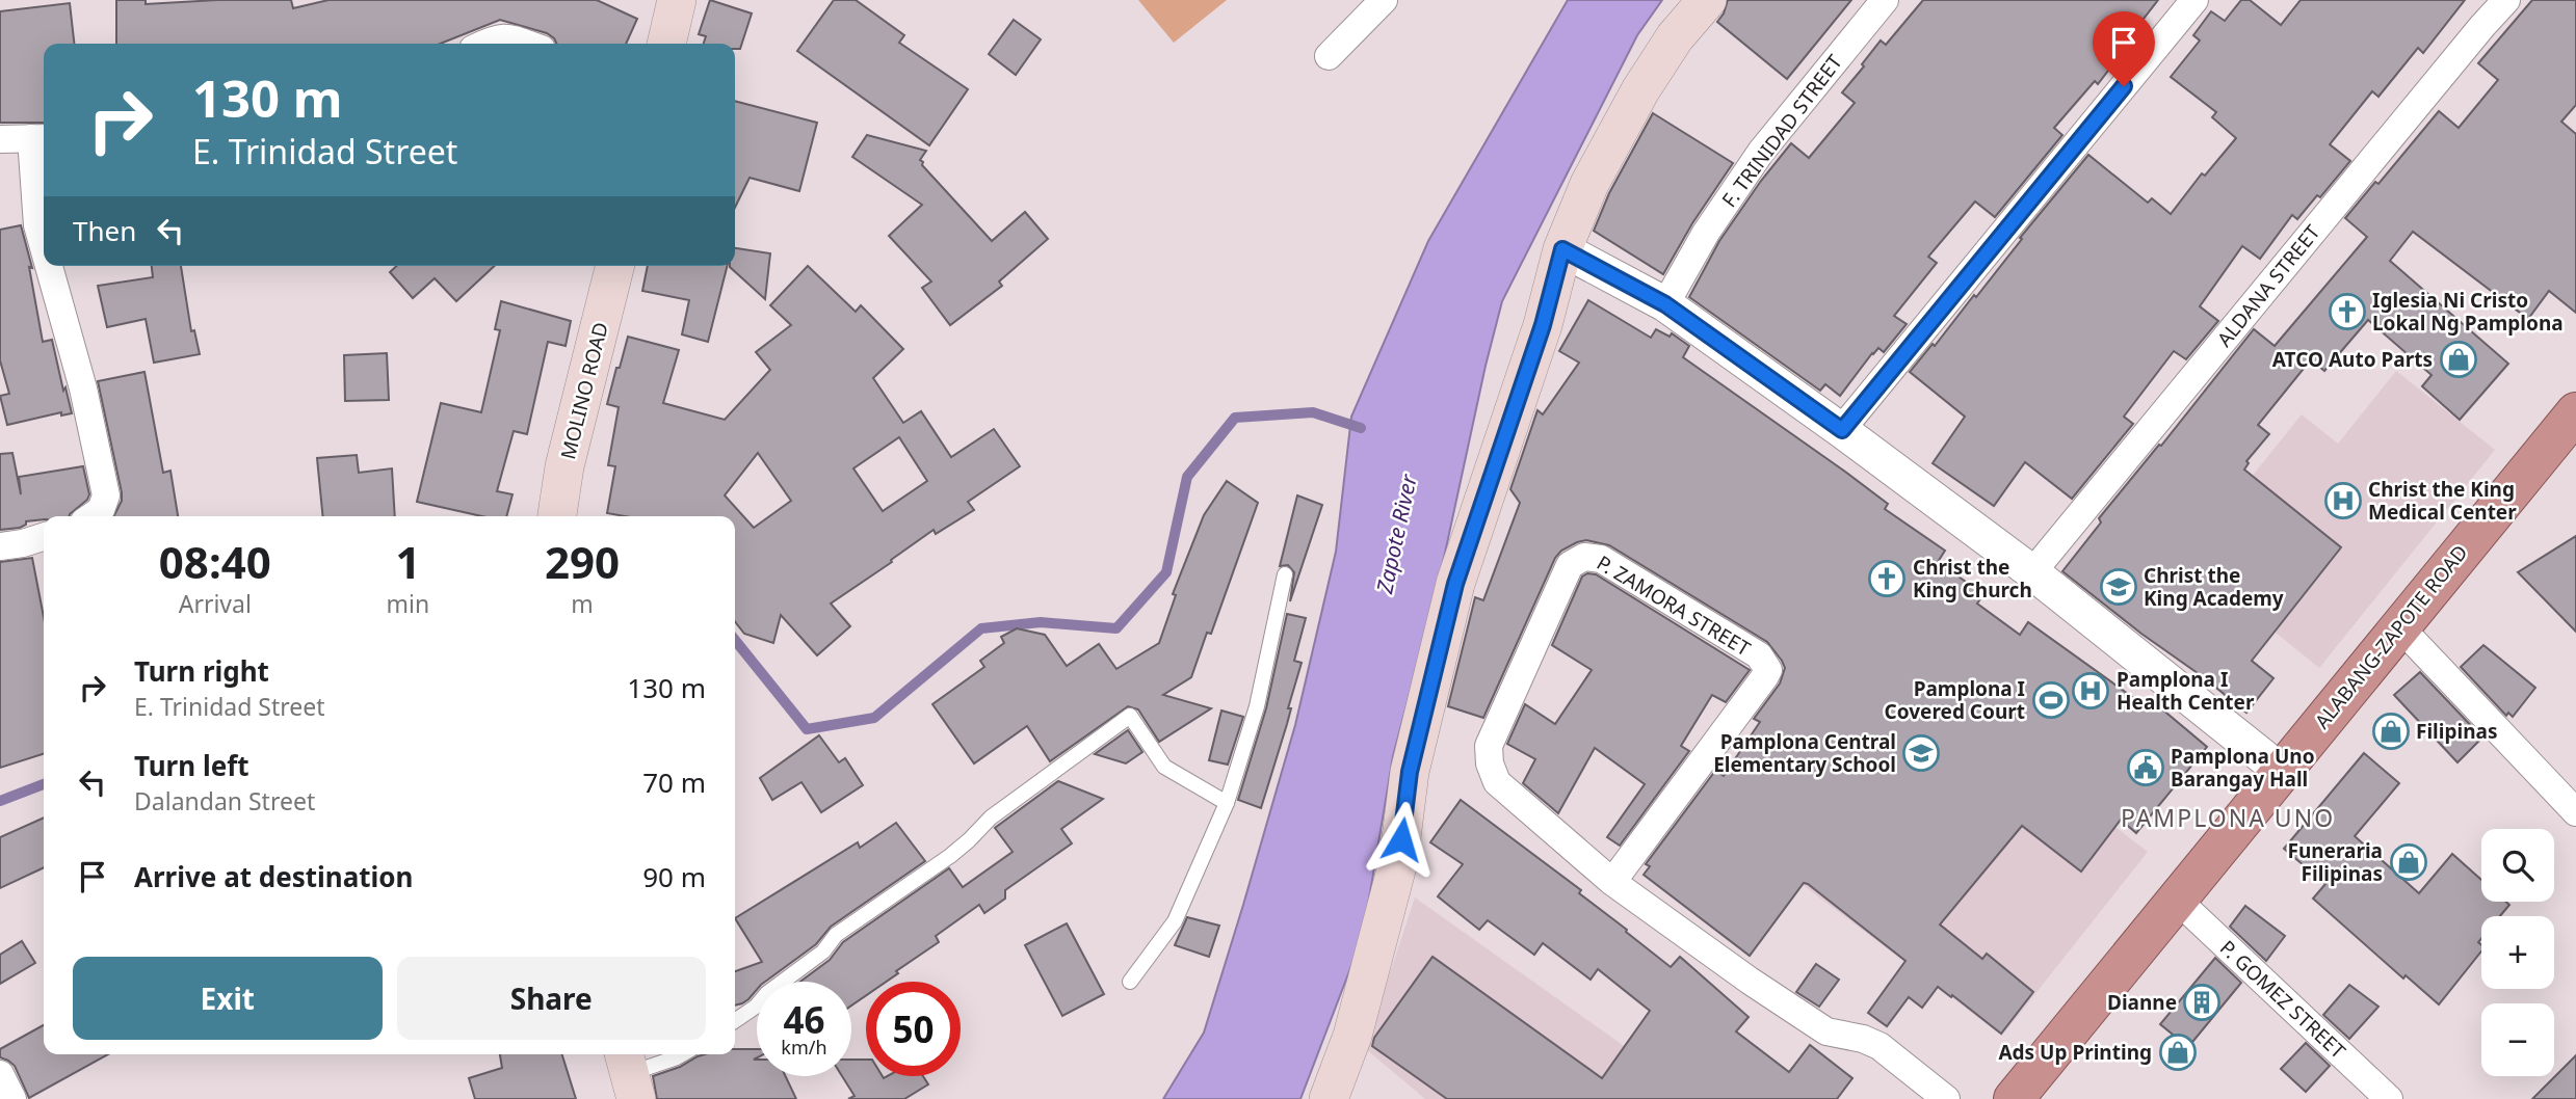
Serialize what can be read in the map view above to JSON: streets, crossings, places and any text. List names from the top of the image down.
{
  "streets": {
    "highway": ["ALABANG-ZAPOTE ROAD"],
    "main road": ["MOLINO ROAD"],
    "street": [
      "F. TRINIDAD STREET",
      "ALDANA STREET",
      "P. ZAMORA STREET",
      "P. GOMEZ STREET"
    ]
  },
  "crossings": [
    ["ALABANG-ZAPOTE ROAD", "P. GOMEZ STREET"]
  ],
  "districts": ["PAMPLONA UNO"],
  "water": ["Zapote River"],
  "places": {
    "church": ["Iglesia Ni Cristo Lokal Ng Pamplona", "Christ the King Church"],
    "shop": [
      "ATCO Auto Parts",
      "Filipinas",
      "Funeraria Filipinas",
      "Ads Up Printing"
    ],
    "hospital": ["Christ the King Medical Center", "Pamplona I Health Center"],
    "school or university": ["Christ the King Academy", "Pamplona Central Elementary School"],
    "sports": ["Pamplona I Covered Court"],
    "public building": ["Pamplona Uno Barangay Hall"],
    "building": ["Dianne"]
  },
  "page": {
    "turn": ["130 m", "E. Trinidad Street"],
    "then": "Then",
    "eta": [
      "08:40",
      "Arrival",
      "1",
      "min",
      "290",
      "m"
    ],
    "list": [
      {
        "name": "Turn right",
        "note": "E. Trinidad Street",
        "value": "130 m"
      },
      {
        "name": "Turn left",
        "note": "Dalandan Street",
        "value": "70 m"
      },
      {
        "name": "Arrive at destination",
        "value": "90 m"
      }
    ],
    "map_buttons": ["+", "−"],
    "buttons": ["Exit", "Share"],
    "speed": "46 km/h",
    "limit": "50"
  }
}
